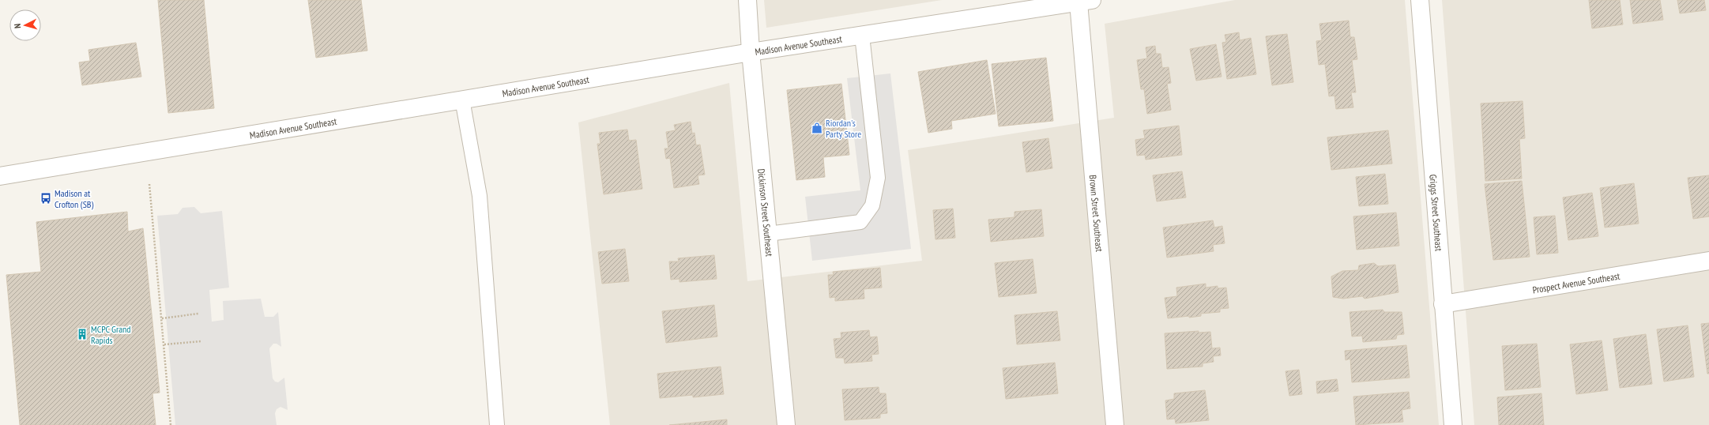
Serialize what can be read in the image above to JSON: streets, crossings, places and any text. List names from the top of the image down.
{
  "streets": {
    "street": [
      "Madison Avenue Southeast",
      "Dickinson Street Southeast",
      "Griggs Street Southeast",
      "Brown Street Southeast",
      "Prospect Avenue Southeast"
    ]
  },
  "crossings": [
    ["Madison Avenue Southeast", "Dickinson Street Southeast"],
    ["Madison Avenue Southeast", "Brown Street Southeast"],
    ["Griggs Street Southeast", "Prospect Avenue Southeast"]
  ],
  "places": {
    "shop": ["Riordan's Party Store"],
    "bus stop": ["Madison at Crofton (SB)"],
    "building": ["MCPC Grand Rapids"]
  },
  "north": "left"
}
